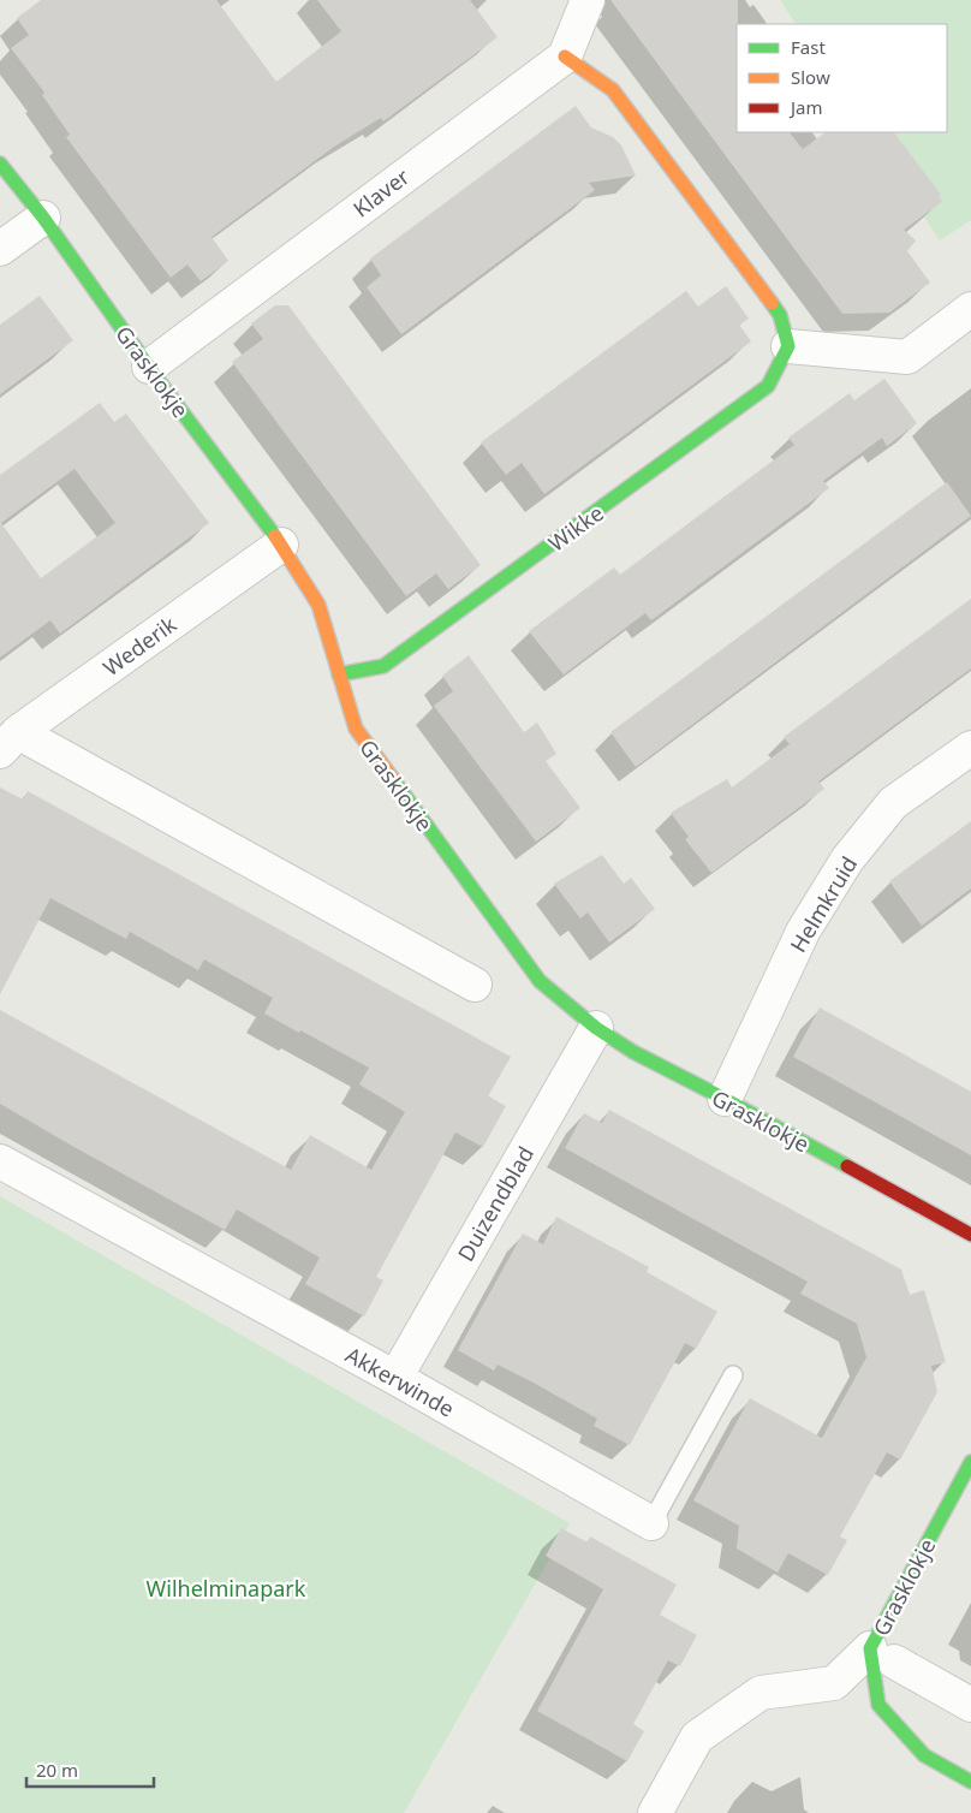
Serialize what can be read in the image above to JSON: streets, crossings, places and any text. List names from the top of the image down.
{
  "streets": {
    "street": [
      "Klaver",
      "Grasklokje",
      "Wikke",
      "Wederik",
      "Helmkruid",
      "Duizendblad",
      "Akkerwinde"
    ]
  },
  "crossings": [
    ["Klaver", "Grasklokje"],
    ["Grasklokje", "Wikke"],
    ["Grasklokje", "Wederik"],
    ["Grasklokje", "Helmkruid"],
    ["Grasklokje", "Duizendblad"],
    ["Duizendblad", "Akkerwinde"]
  ],
  "parks": ["Wilhelminapark"],
  "legend": ["Fast", "Slow", "Jam"],
  "scale_bar": "20 m"
}
